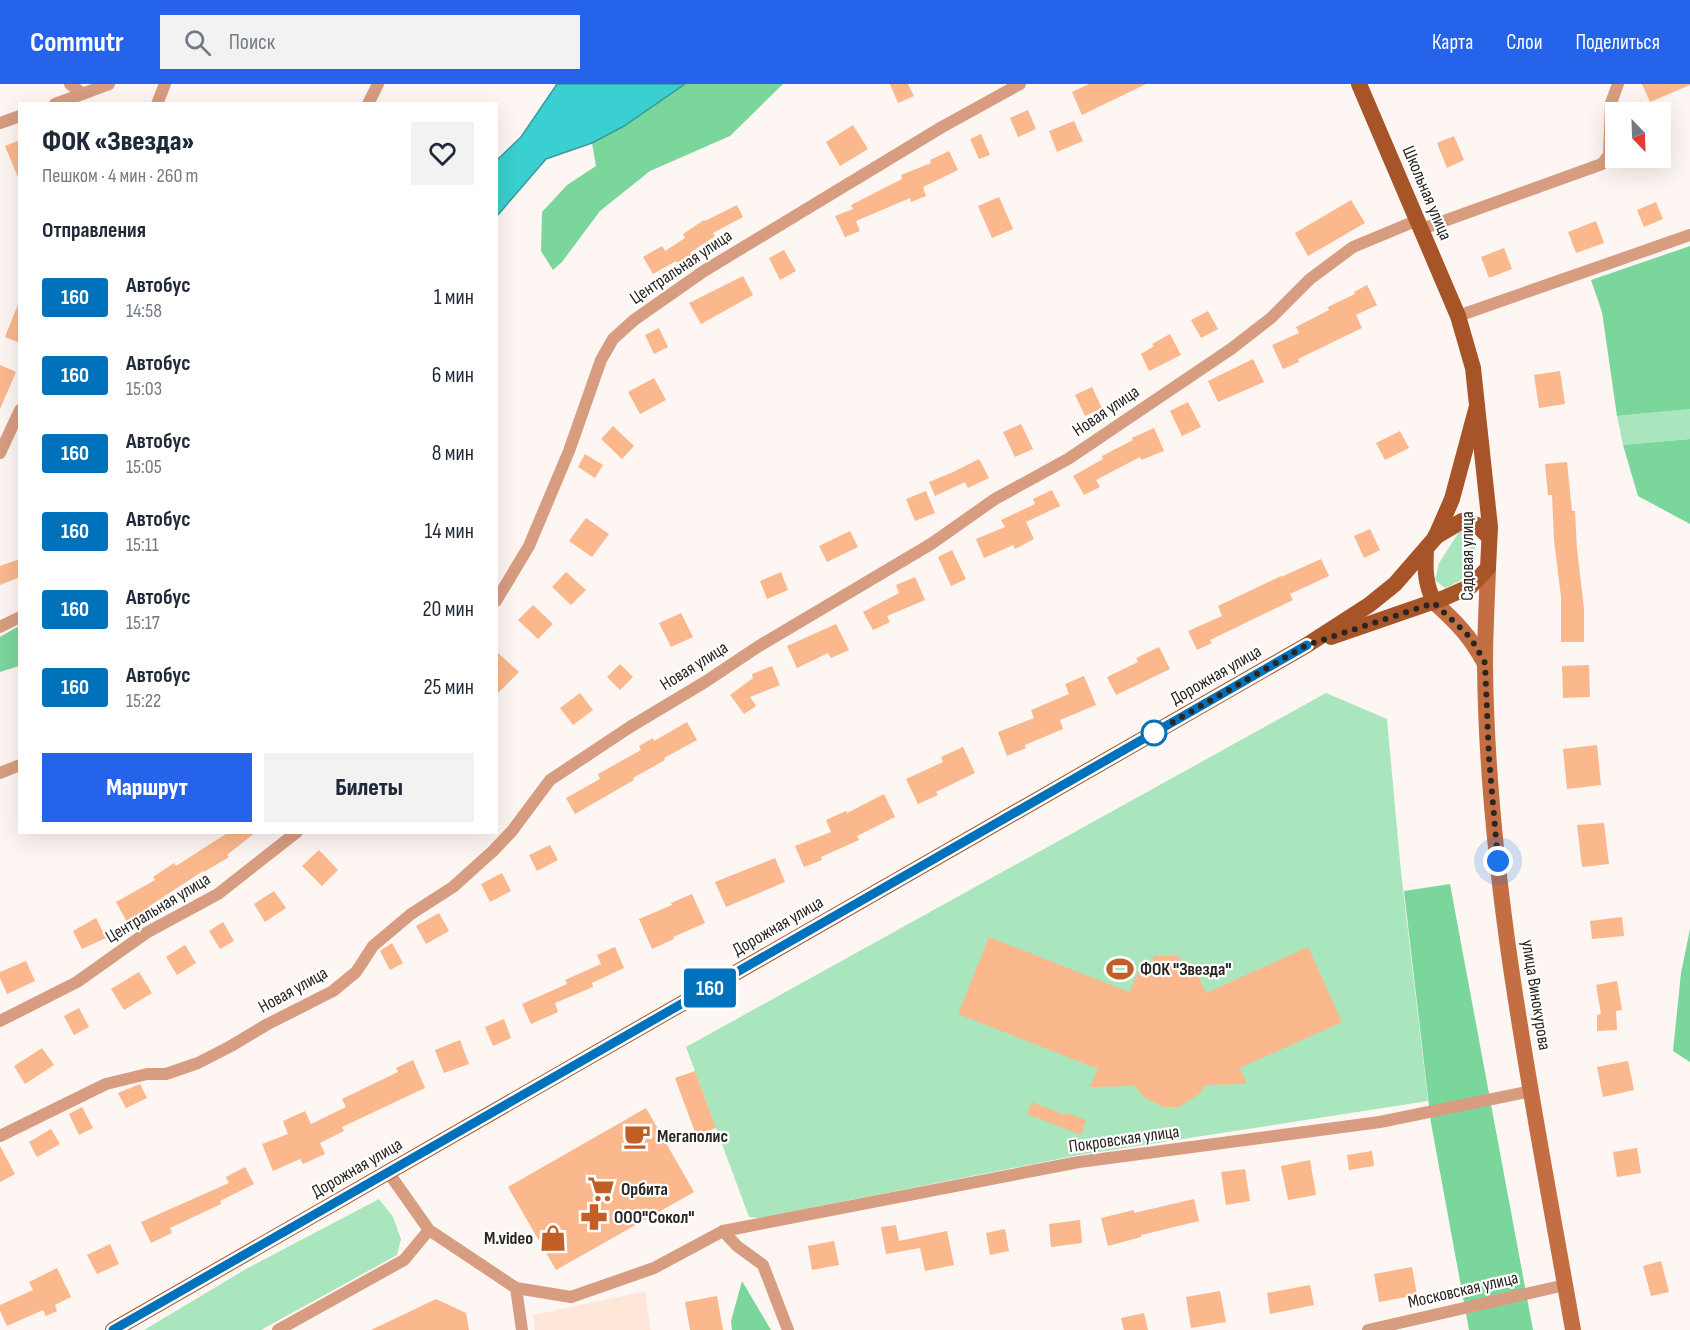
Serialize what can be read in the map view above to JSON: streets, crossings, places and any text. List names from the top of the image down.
{
  "streets": {
    "main road": [
      "Школьная улица",
      "Садовая улица",
      "Дорожная улица",
      "улица Винокурова"
    ],
    "street": [
      "Центральная улица",
      "Новая улица",
      "Покровская улица",
      "Московская улица"
    ]
  },
  "crossings": [
    ["Школьная улица", "Новая улица"],
    ["Школьная улица", "Садовая улица"],
    ["Садовая улица", "улица Винокурова"],
    ["улица Винокурова", "Покровская улица"],
    ["улица Винокурова", "Московская улица"]
  ],
  "places": {
    "sports": ["ФОК \"Звезда\""],
    "cafe": ["Мегаполис"],
    "supermarket": ["Орбита"],
    "pharmacy": ["ООО\"Сокол\""],
    "shop": ["M.video"]
  },
  "lines": ["bus line 160"],
  "north": "bottom right",
  "page": {
    "header": "Commutr",
    "search": "Поиск",
    "nav": ["Карта", "Слои", "Поделиться"],
    "on_map": "160",
    "heading": [
      ["ФОК «Звезда»", "Пешком · 4 мин · 260 m"],
      "Отправления"
    ],
    "list": [
      {
        "mark": "160",
        "name": "Автобус",
        "note": "14:58",
        "value": "1 мин"
      },
      {
        "mark": "160",
        "name": "Автобус",
        "note": "15:03",
        "value": "6 мин"
      },
      {
        "mark": "160",
        "name": "Автобус",
        "note": "15:05",
        "value": "8 мин"
      },
      {
        "mark": "160",
        "name": "Автобус",
        "note": "15:11",
        "value": "14 мин"
      },
      {
        "mark": "160",
        "name": "Автобус",
        "note": "15:17",
        "value": "20 мин"
      },
      {
        "mark": "160",
        "name": "Автобус",
        "note": "15:22",
        "value": "25 мин"
      }
    ],
    "buttons": ["Маршрут", "Билеты"]
  }
}
